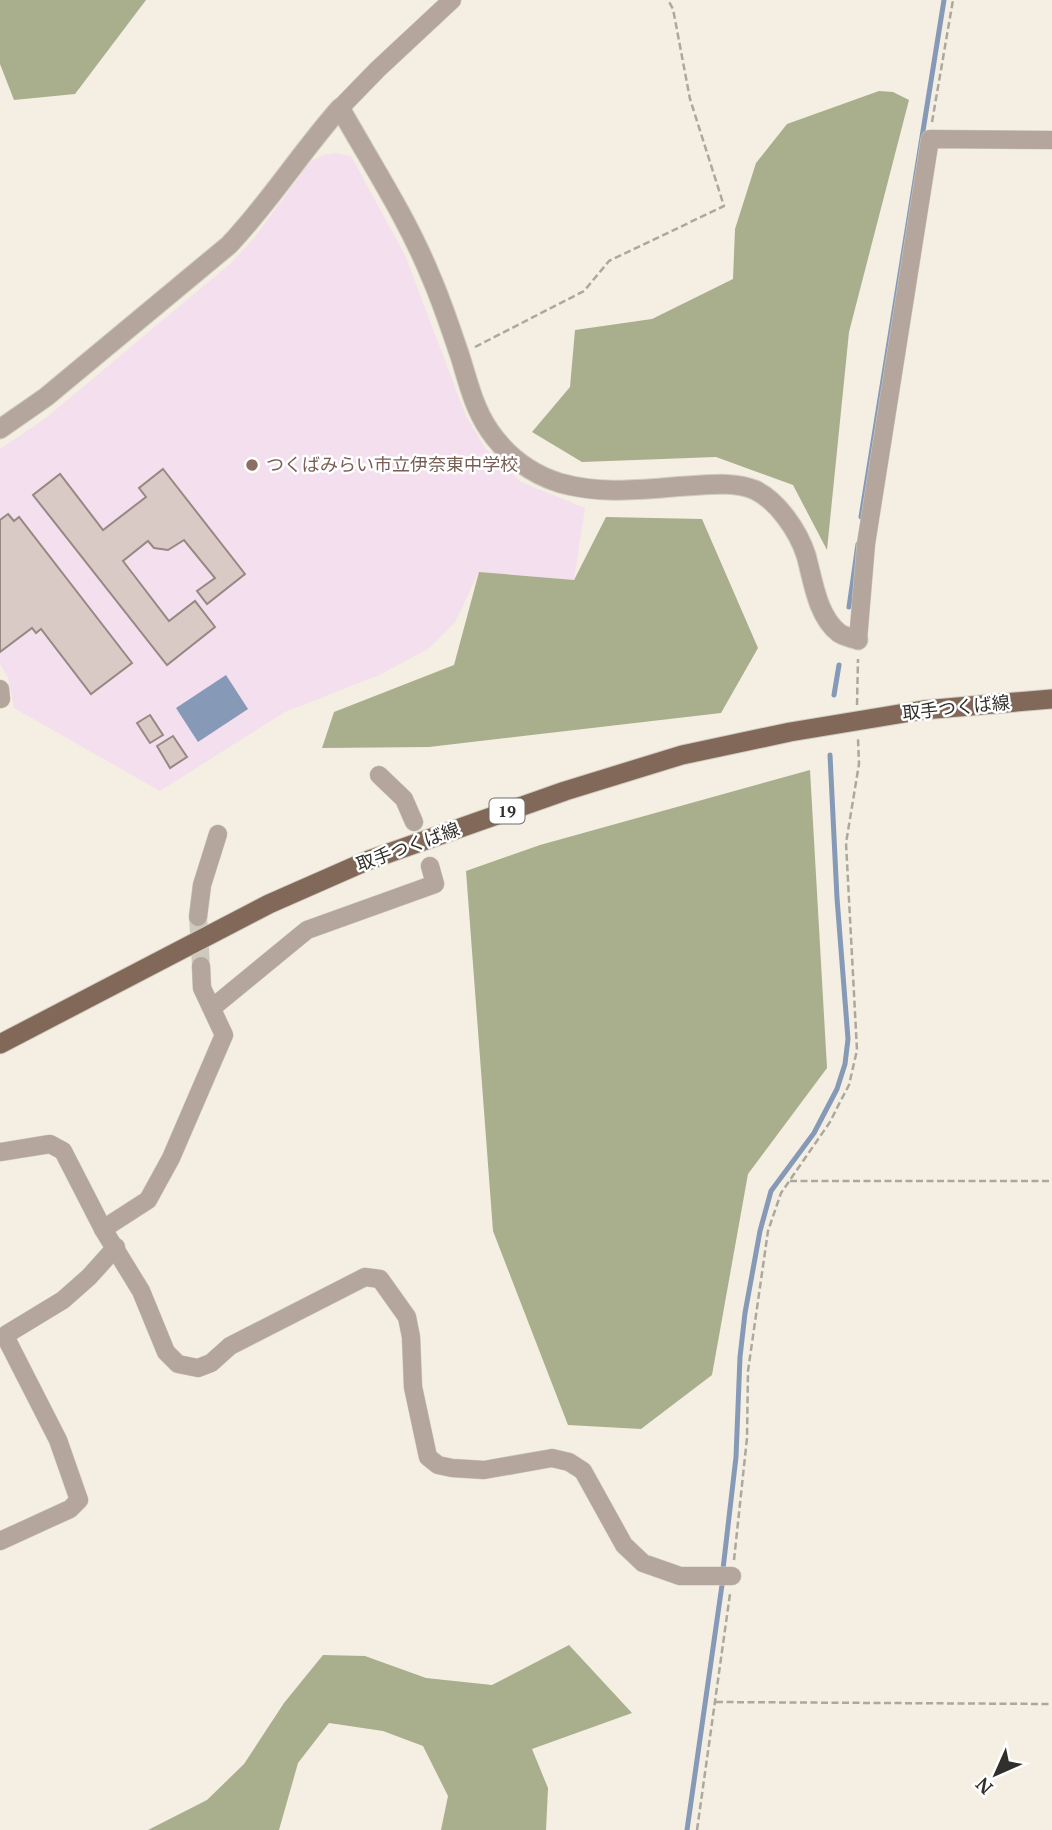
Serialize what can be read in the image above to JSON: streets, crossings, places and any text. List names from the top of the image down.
{
  "streets": {
    "main road": ["取手つくば線", "19"]
  },
  "places": ["つくばみらい市立伊奈東中学校"],
  "north": "bottom left"
}
